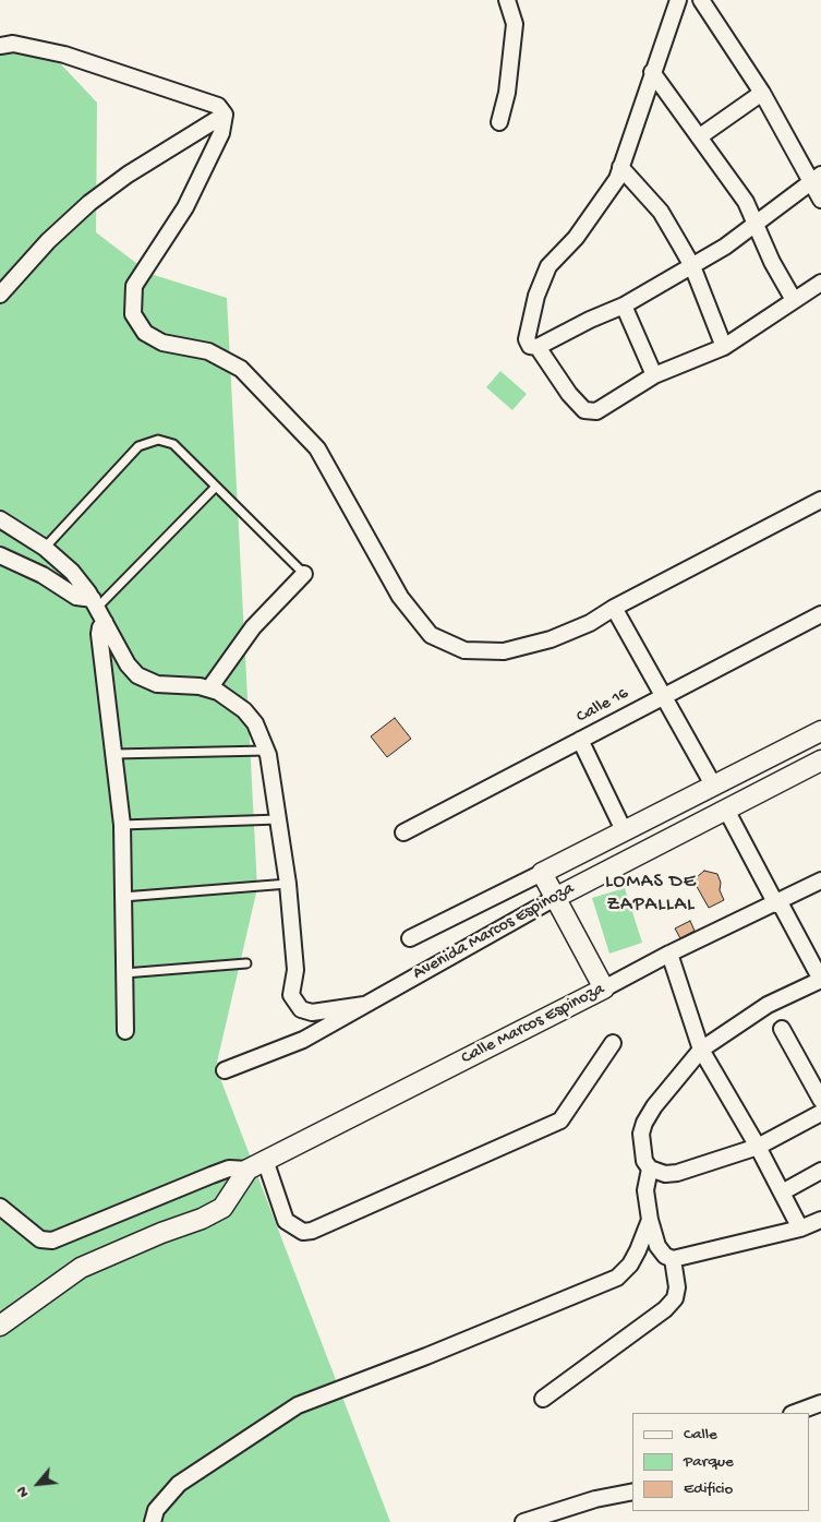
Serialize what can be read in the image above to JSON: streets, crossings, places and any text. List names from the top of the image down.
{
  "streets": {
    "street": ["Calle 16", "Avenida Marcos Espinoza", "Calle Marcos Espinoza"]
  },
  "districts": ["LOMAS DE ZAPALLAL"],
  "legend": ["Calle", "Parque", "Edificio"],
  "north": "bottom left"
}
